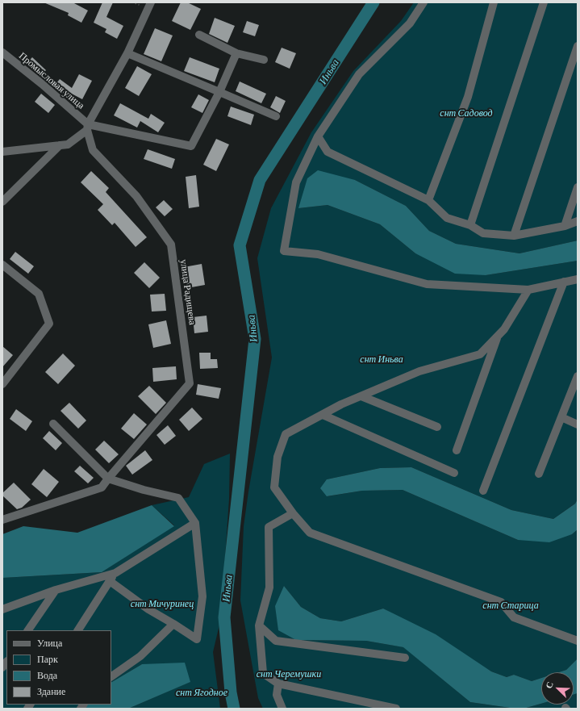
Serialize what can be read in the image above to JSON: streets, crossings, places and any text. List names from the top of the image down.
{
  "streets": {
    "street": ["Промысловая улица", "улица Радищева"]
  },
  "crossings": [
    ["Промысловая улица", "улица Радищева"]
  ],
  "water": ["Иньва"],
  "parks": [
    "снт Садовод",
    "снт Иньва",
    "снт Мичуринец",
    "снт Старица",
    "снт Черемушки",
    "снт Ягодное"
  ],
  "legend": [
    "Улица",
    "Парк",
    "Вода",
    "Здание"
  ],
  "north": "top left"
}
